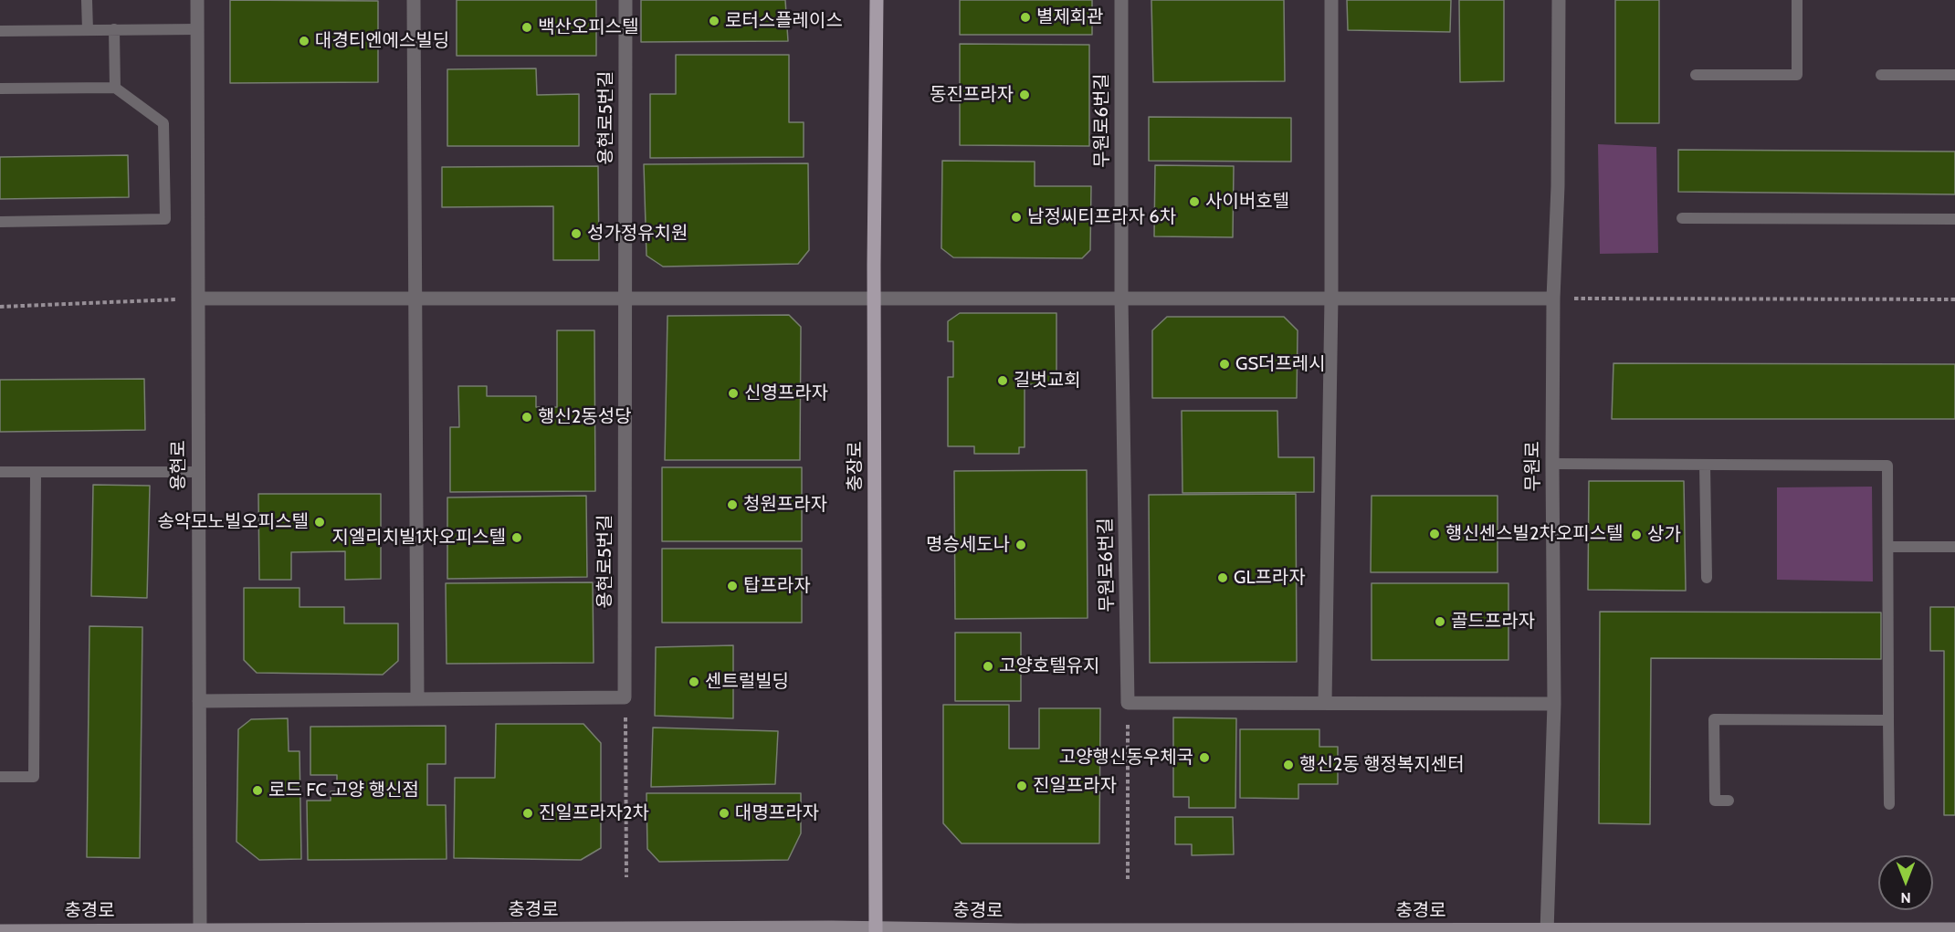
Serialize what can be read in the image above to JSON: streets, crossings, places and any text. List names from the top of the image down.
{
  "streets": {
    "main road": ["충장로", "충경로"],
    "street": [
      "용현로5번길",
      "무원로6번길",
      "용현로",
      "무원로"
    ]
  },
  "crossings": [
    ["용현로", "충경로"],
    ["충장로", "충경로"],
    ["무원로", "충경로"]
  ],
  "places": [
    "별제회관",
    "로터스플레이스",
    "백산오피스텔",
    "대경티엔에스빌딩",
    "동진프라자",
    "사이버호텔",
    "남정씨티프라자 6차",
    "성가정유치원",
    "GS더프레시",
    "길벗교회",
    "신영프라자",
    "행신2동성당",
    "청원프라자",
    "송악모노빌오피스텔",
    "행신센스빌2차오피스텔",
    "상가",
    "지엘리치빌1차오피스텔",
    "명승세도나",
    "GL프라자",
    "탑프라자",
    "골드프라자",
    "고양호텔유지",
    "센트럴빌딩",
    "고양행신동우체국",
    "행신2동 행정복지센터",
    "진일프라자",
    "로드 FC 고양 행신점",
    "진일프라자2차",
    "대명프라자"
  ],
  "north": "bottom"
}
